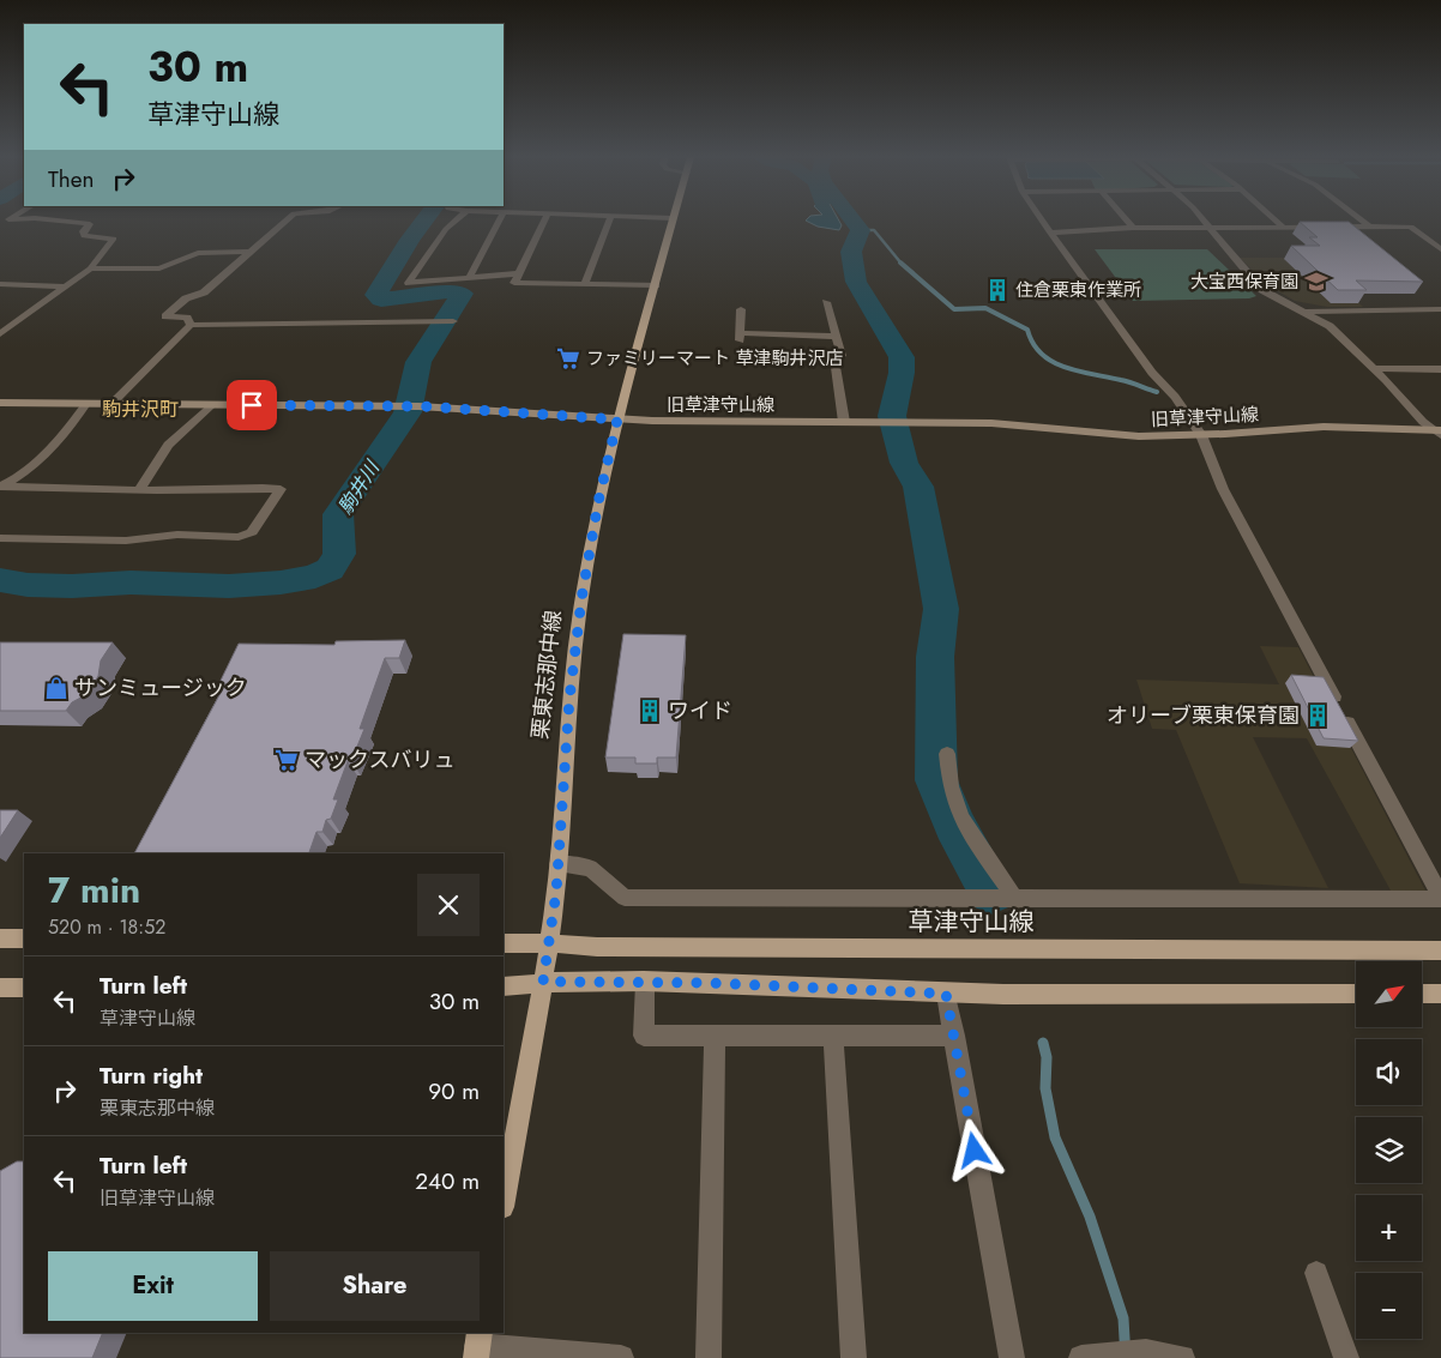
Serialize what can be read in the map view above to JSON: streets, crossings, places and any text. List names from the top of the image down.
{
  "streets": {
    "main road": ["栗東志那中線", "草津守山線"],
    "street": ["旧草津守山線"]
  },
  "crossings": [
    ["旧草津守山線", "栗東志那中線"],
    ["栗東志那中線", "草津守山線"]
  ],
  "districts": ["駒井沢町"],
  "water": ["駒井川"],
  "places": {
    "school or university": ["大宝西保育園"],
    "building": ["住倉栗東作業所", "ワイド", "オリーブ栗東保育園"],
    "supermarket": ["ファミリーマート 草津駒井沢店", "マックスバリュ"],
    "shop": ["サンミュージック"]
  },
  "north": "top right",
  "page": {
    "turn": ["30 m", "草津守山線"],
    "then": "Then",
    "heading": ["7 min", "520 m · 18:52"],
    "list": [
      {
        "name": "Turn left",
        "note": "草津守山線",
        "value": "30 m"
      },
      {
        "name": "Turn right",
        "note": "栗東志那中線",
        "value": "90 m"
      },
      {
        "name": "Turn left",
        "note": "旧草津守山線",
        "value": "240 m"
      }
    ],
    "map_buttons": ["+", "−"],
    "buttons": ["Exit", "Share"]
  }
}
